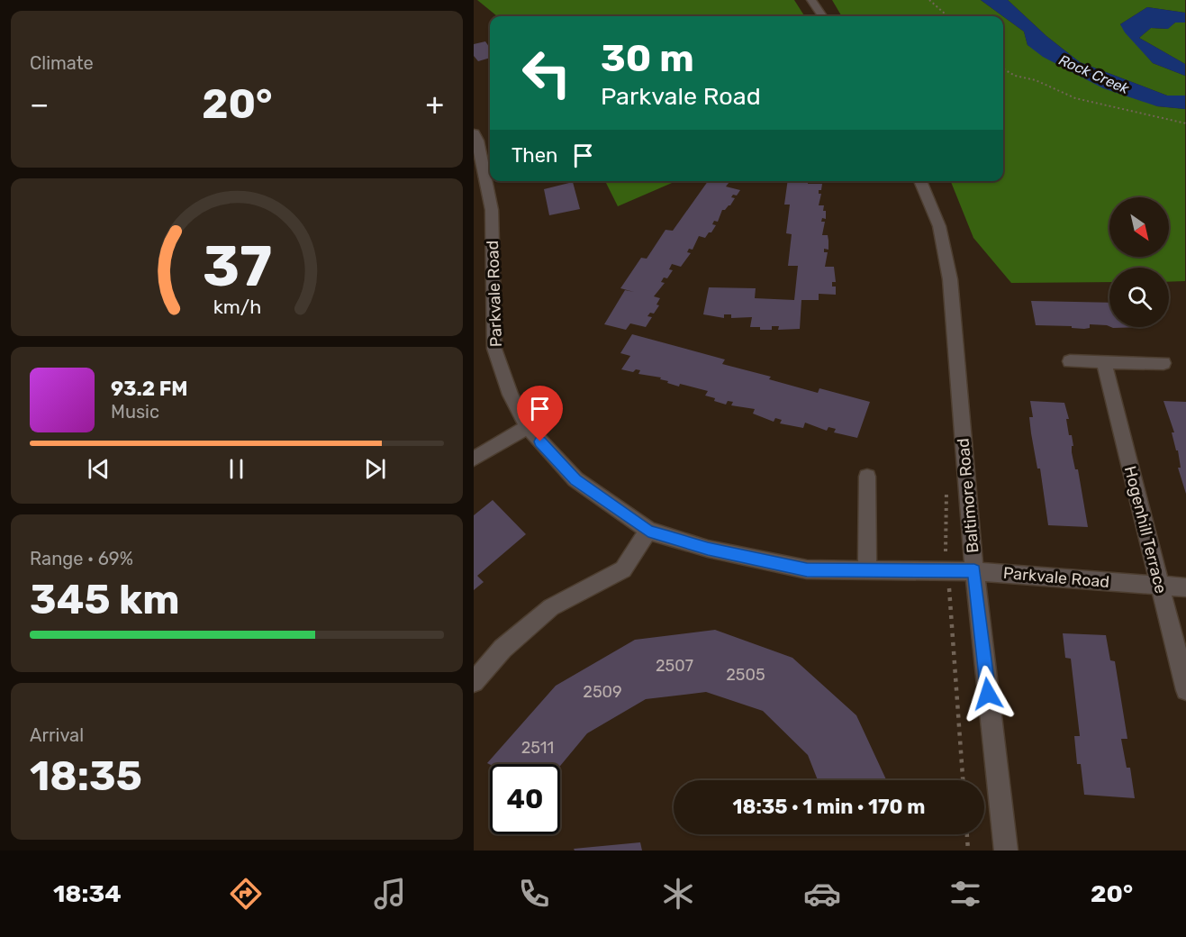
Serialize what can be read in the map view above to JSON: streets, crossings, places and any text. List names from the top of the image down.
{
  "streets": {
    "street": ["Parkvale Road", "Baltimore Road", "Hogenhill Terrace"]
  },
  "crossings": [
    ["Parkvale Road", "Baltimore Road"],
    ["Parkvale Road", "Hogenhill Terrace"]
  ],
  "water": ["Rock Creek"],
  "house_numbers": [
    "2507",
    "2505",
    "2509",
    "2511"
  ],
  "north": "bottom right",
  "page": {
    "tile": [
      "Climate",
      ["Range · 69%", "345 km"],
      ["Arrival", "18:35"]
    ],
    "turn": ["30 m", "Parkvale Road"],
    "heat": ["−", "20°", "+"],
    "then": "Then",
    "song": ["93.2 FM", "Music"],
    "limit": "40",
    "trip": "18:35 · 1 min · 170 m",
    "tabs": ["18:34", "20°"],
    "gauge": ["37", "km/h"]
  }
}
